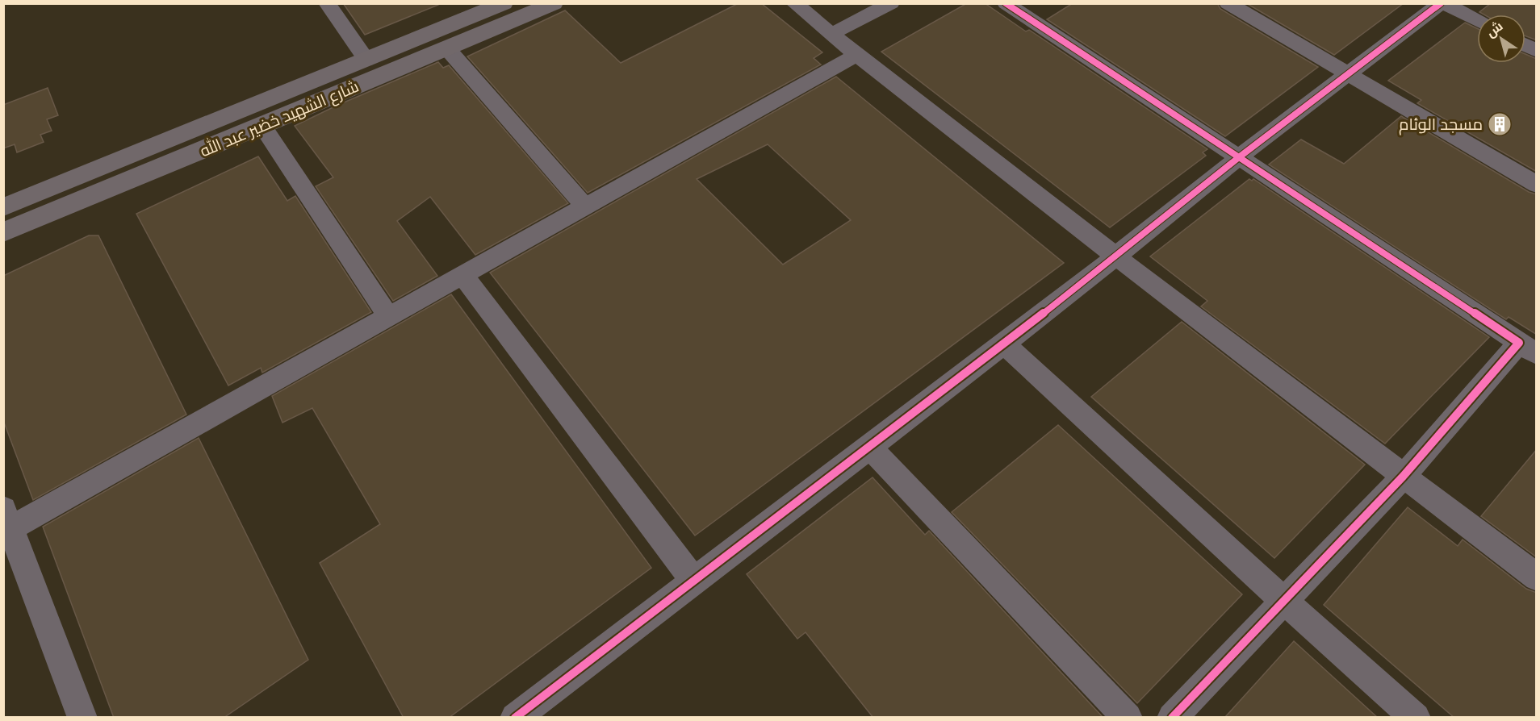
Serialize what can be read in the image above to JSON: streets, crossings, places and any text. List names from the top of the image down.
{
  "streets": {
    "main road": ["شارع الشهيد خضير عبد الله"]
  },
  "places": {
    "building": ["مسجد الوئام"]
  },
  "north": "top left"
}
